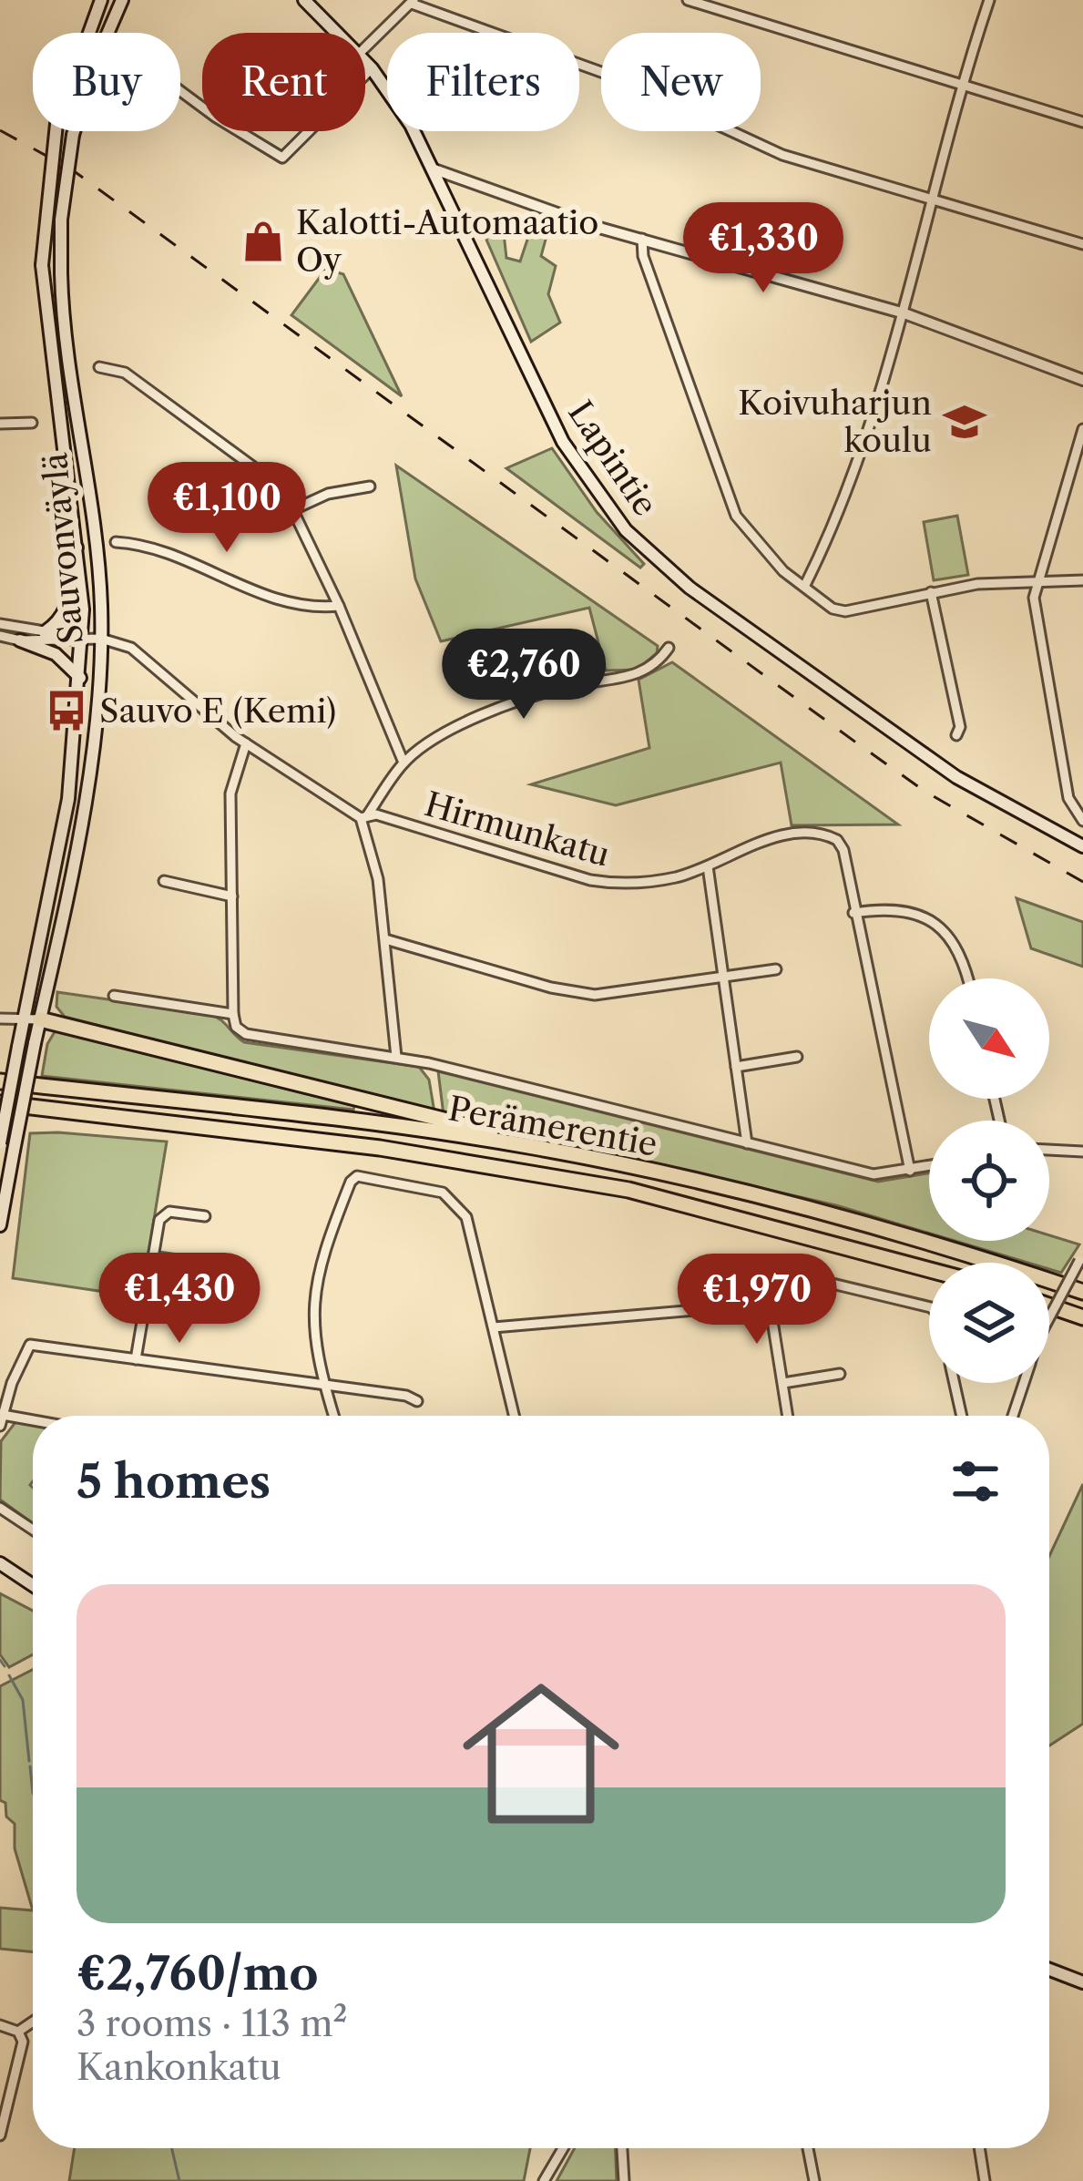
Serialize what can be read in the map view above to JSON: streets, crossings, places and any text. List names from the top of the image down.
{
  "streets": {
    "highway": ["Perämerentie"],
    "main road": ["Lapintie", "Sauvonväylä"],
    "street": ["Hirmunkatu"]
  },
  "crossings": [
    ["Sauvonväylä", "Hirmunkatu"]
  ],
  "places": {
    "shop": ["Kalotti-Automaatio Oy"],
    "school or university": ["Koivuharjun koulu"],
    "bus stop": ["Sauvo E (Kemi)"]
  },
  "north": "bottom right",
  "page": {
    "chip": [
      "Buy",
      "Rent",
      "Filters",
      "New"
    ],
    "price": [
      "€1,330",
      "€1,100",
      "€2,760",
      "€1,430",
      "€1,970"
    ],
    "heading": "5 homes",
    "list": [
      {
        "name": "€2,760/mo",
        "note": "3 rooms · 113 m² · Kankonkatu"
      }
    ]
  }
}
